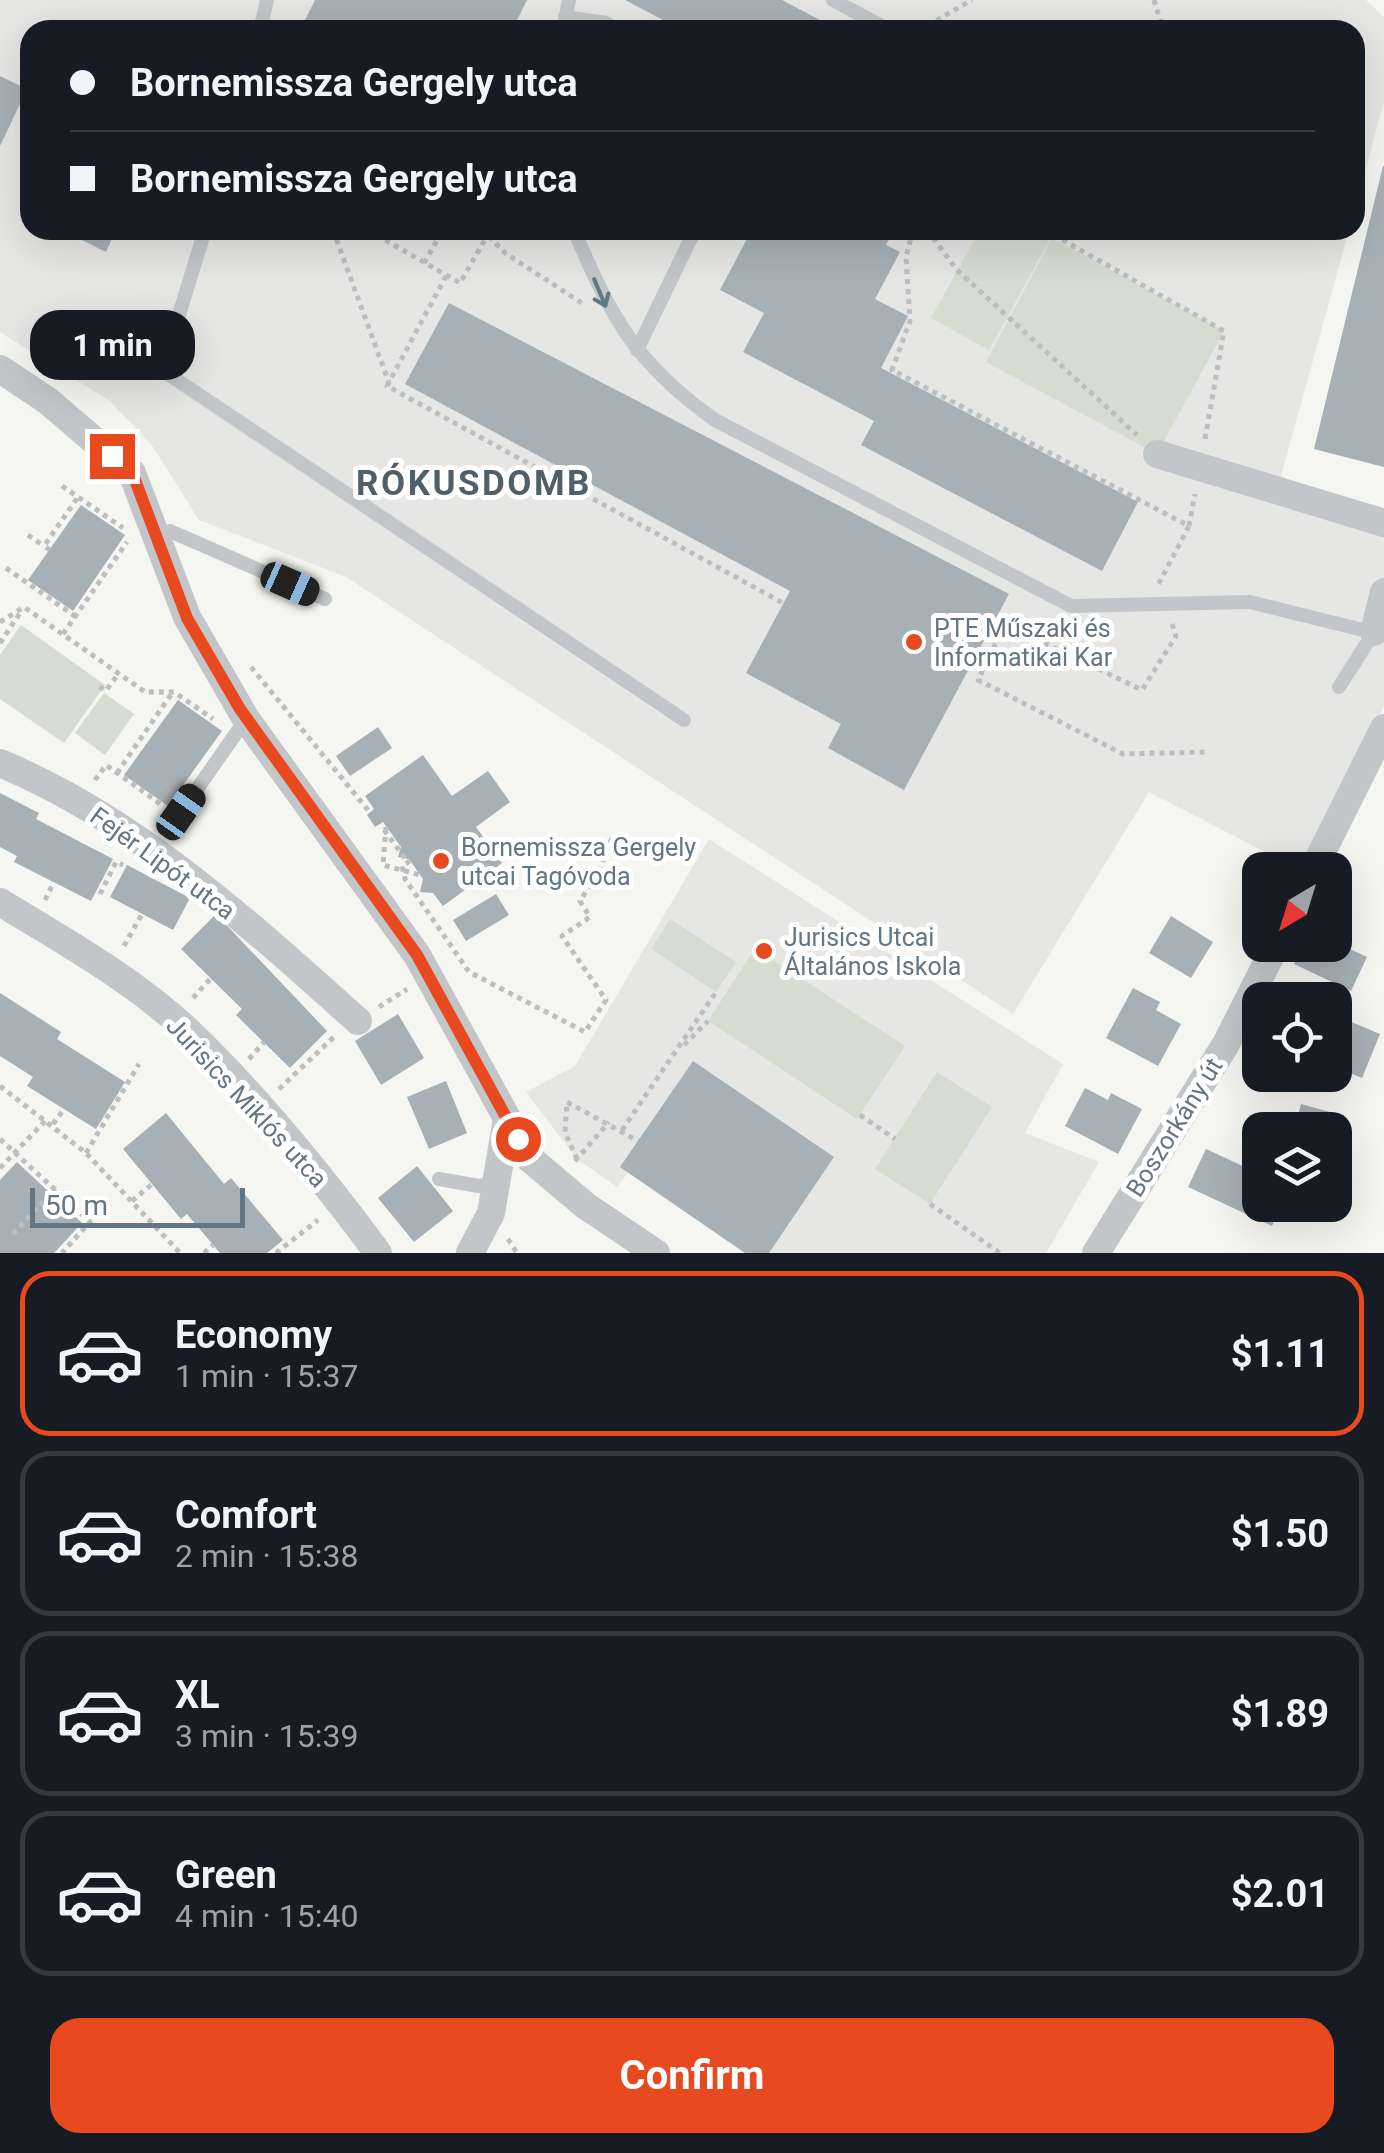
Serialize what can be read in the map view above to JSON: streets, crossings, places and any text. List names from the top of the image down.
{
  "streets": {
    "street": ["Fejér Lipót utca", "Jurisics Miklós utca", "Boszorkány út"]
  },
  "districts": ["RÓKUSDOMB"],
  "places": ["PTE Műszaki és Informatikai Kar", "Bornemissza Gergely utcai Tagóvoda", "Jurisics Utcai Általános Iskola"],
  "scale_bar": "50 m",
  "north": "bottom left",
  "page": {
    "banner": ["Bornemissza Gergely utca", "Bornemissza Gergely utca"],
    "bubble": "1 min",
    "scale": "50 m",
    "list": [
      {
        "name": "Economy",
        "note": "1 min · 15:37",
        "value": "$1.11"
      },
      {
        "name": "Comfort",
        "note": "2 min · 15:38",
        "value": "$1.50"
      },
      {
        "name": "XL",
        "note": "3 min · 15:39",
        "value": "$1.89"
      },
      {
        "name": "Green",
        "note": "4 min · 15:40",
        "value": "$2.01"
      }
    ],
    "buttons": "Confirm"
  }
}
